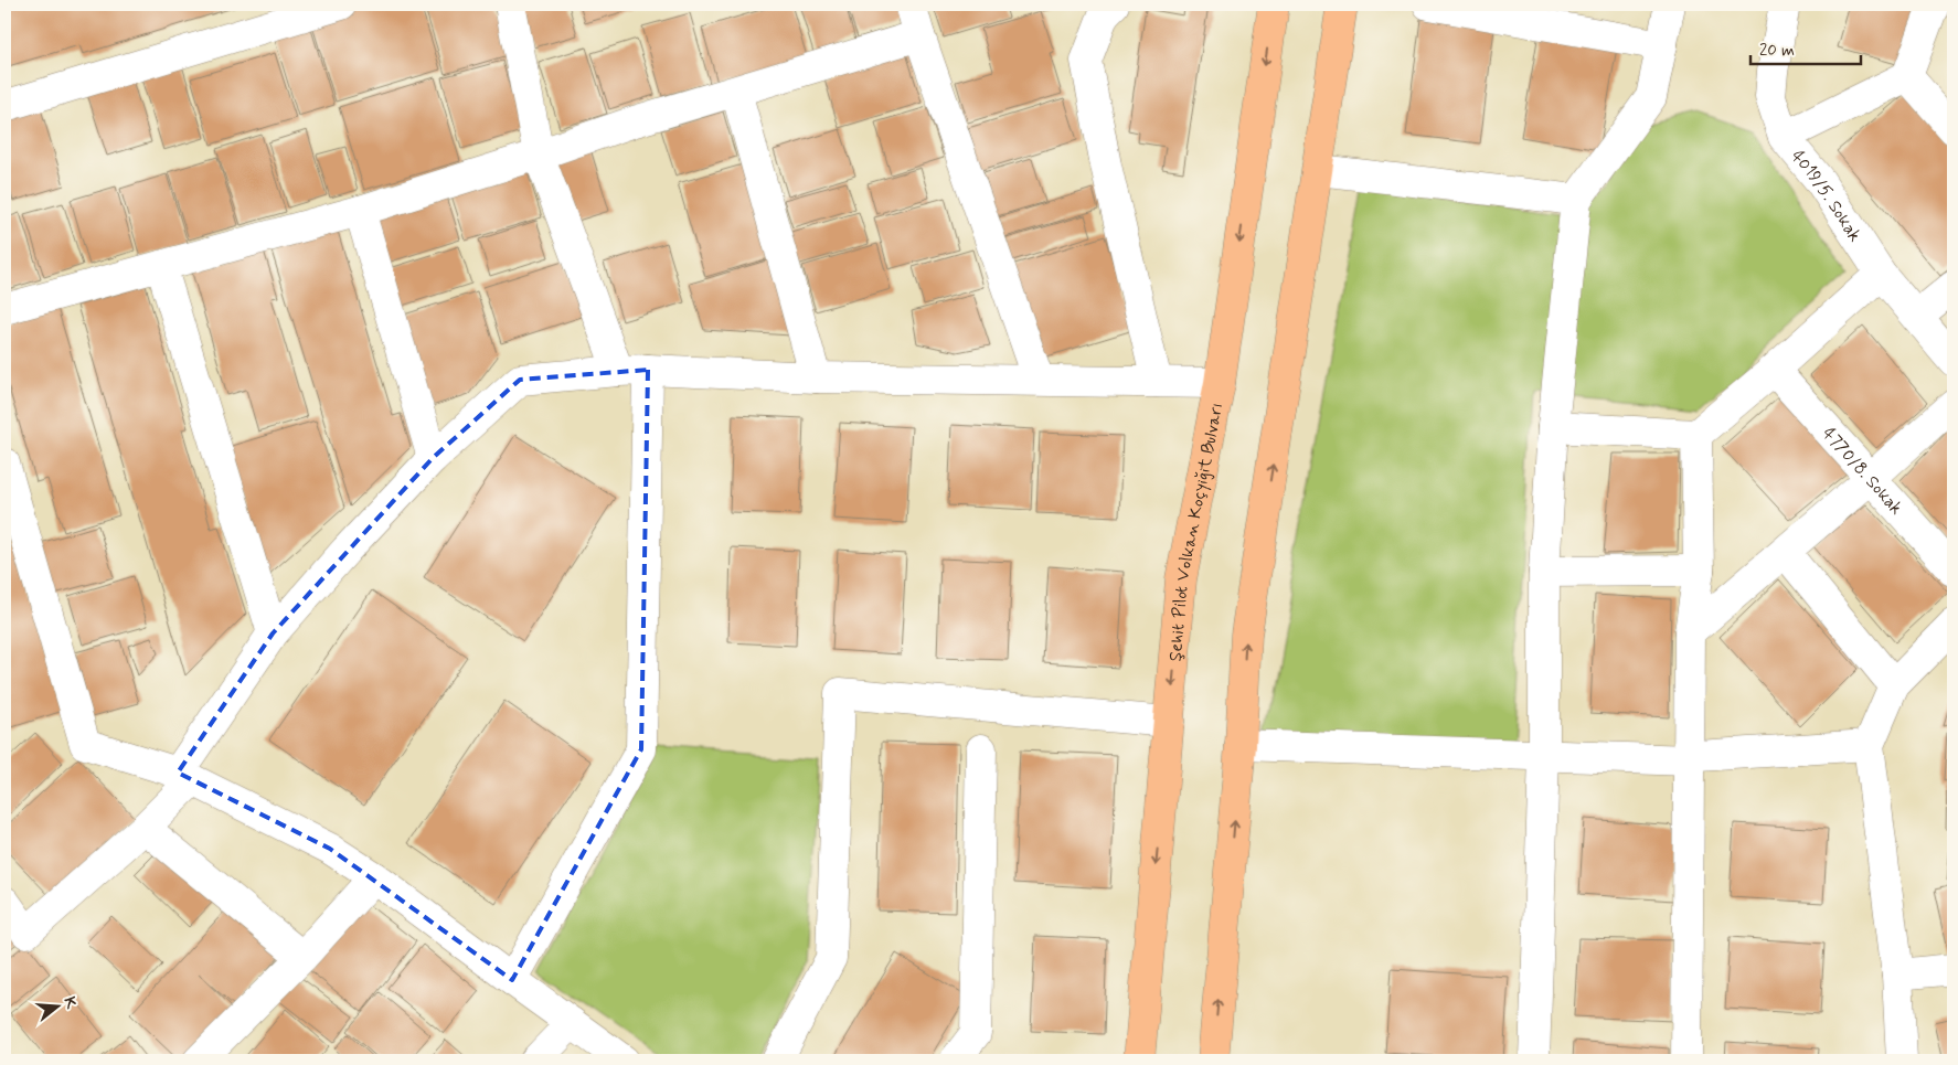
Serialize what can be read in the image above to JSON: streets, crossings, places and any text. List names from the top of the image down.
{
  "streets": {
    "main road": ["Şehit Pilot Volkan Koçyiğit Bulvarı"],
    "street": ["4019/5. Sokak", "4770/8. Sokak"]
  },
  "scale_bar": "20 m",
  "north": "right"
}
